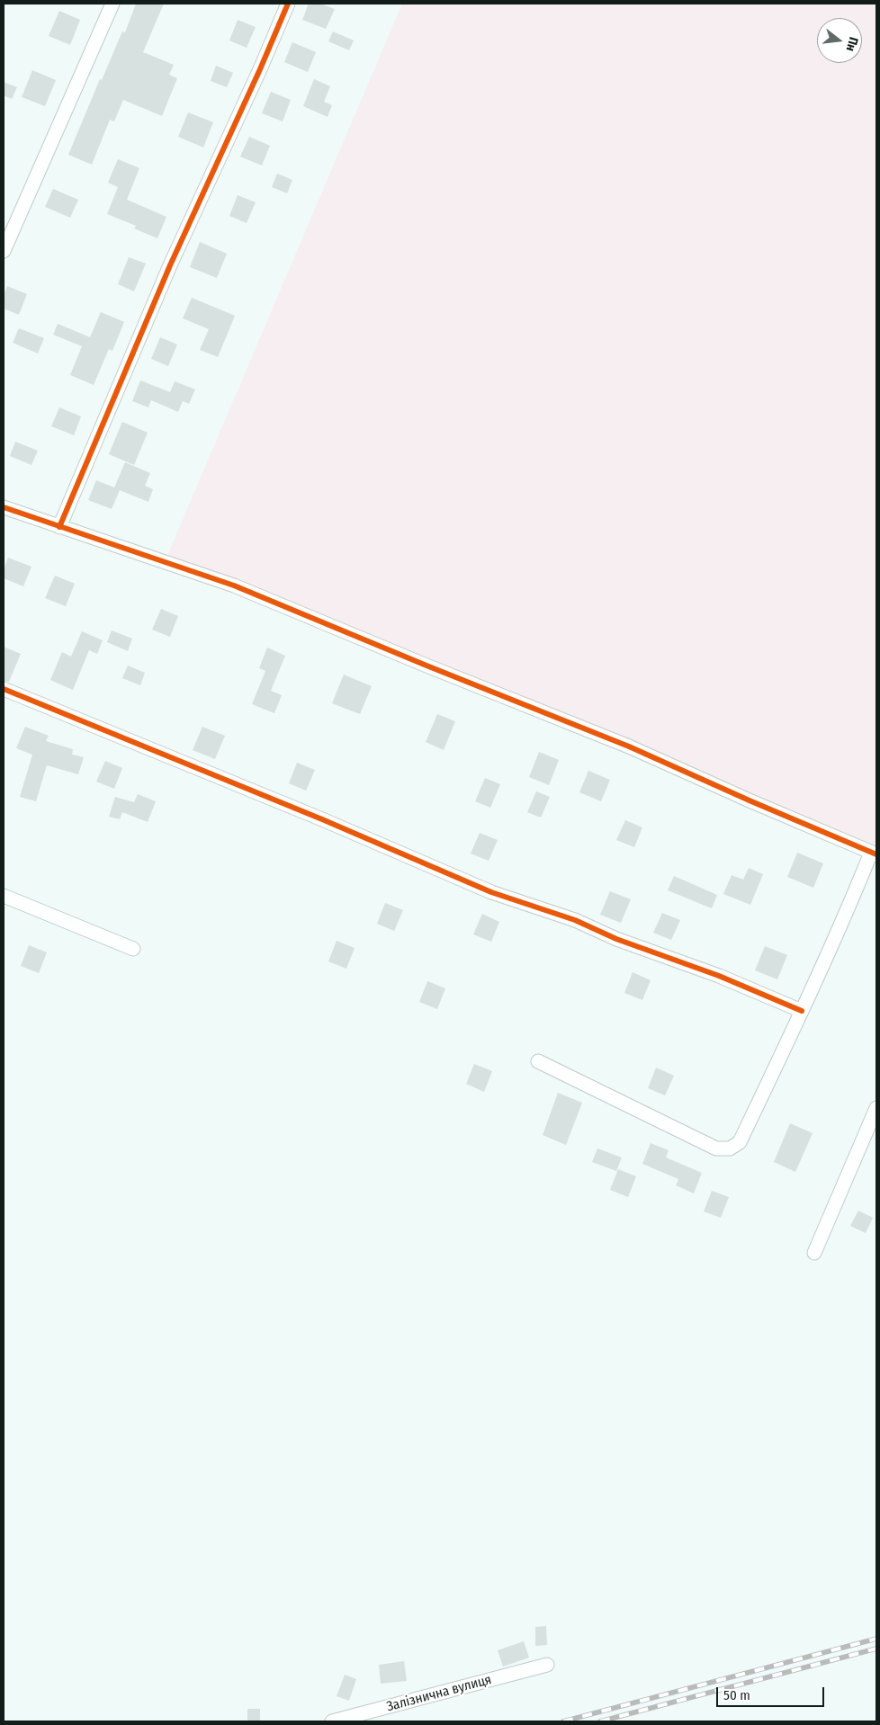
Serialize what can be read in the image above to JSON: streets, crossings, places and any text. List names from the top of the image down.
{
  "streets": {
    "street": ["Залізнична вулиця"]
  },
  "scale_bar": "50 m",
  "north": "right"
}
